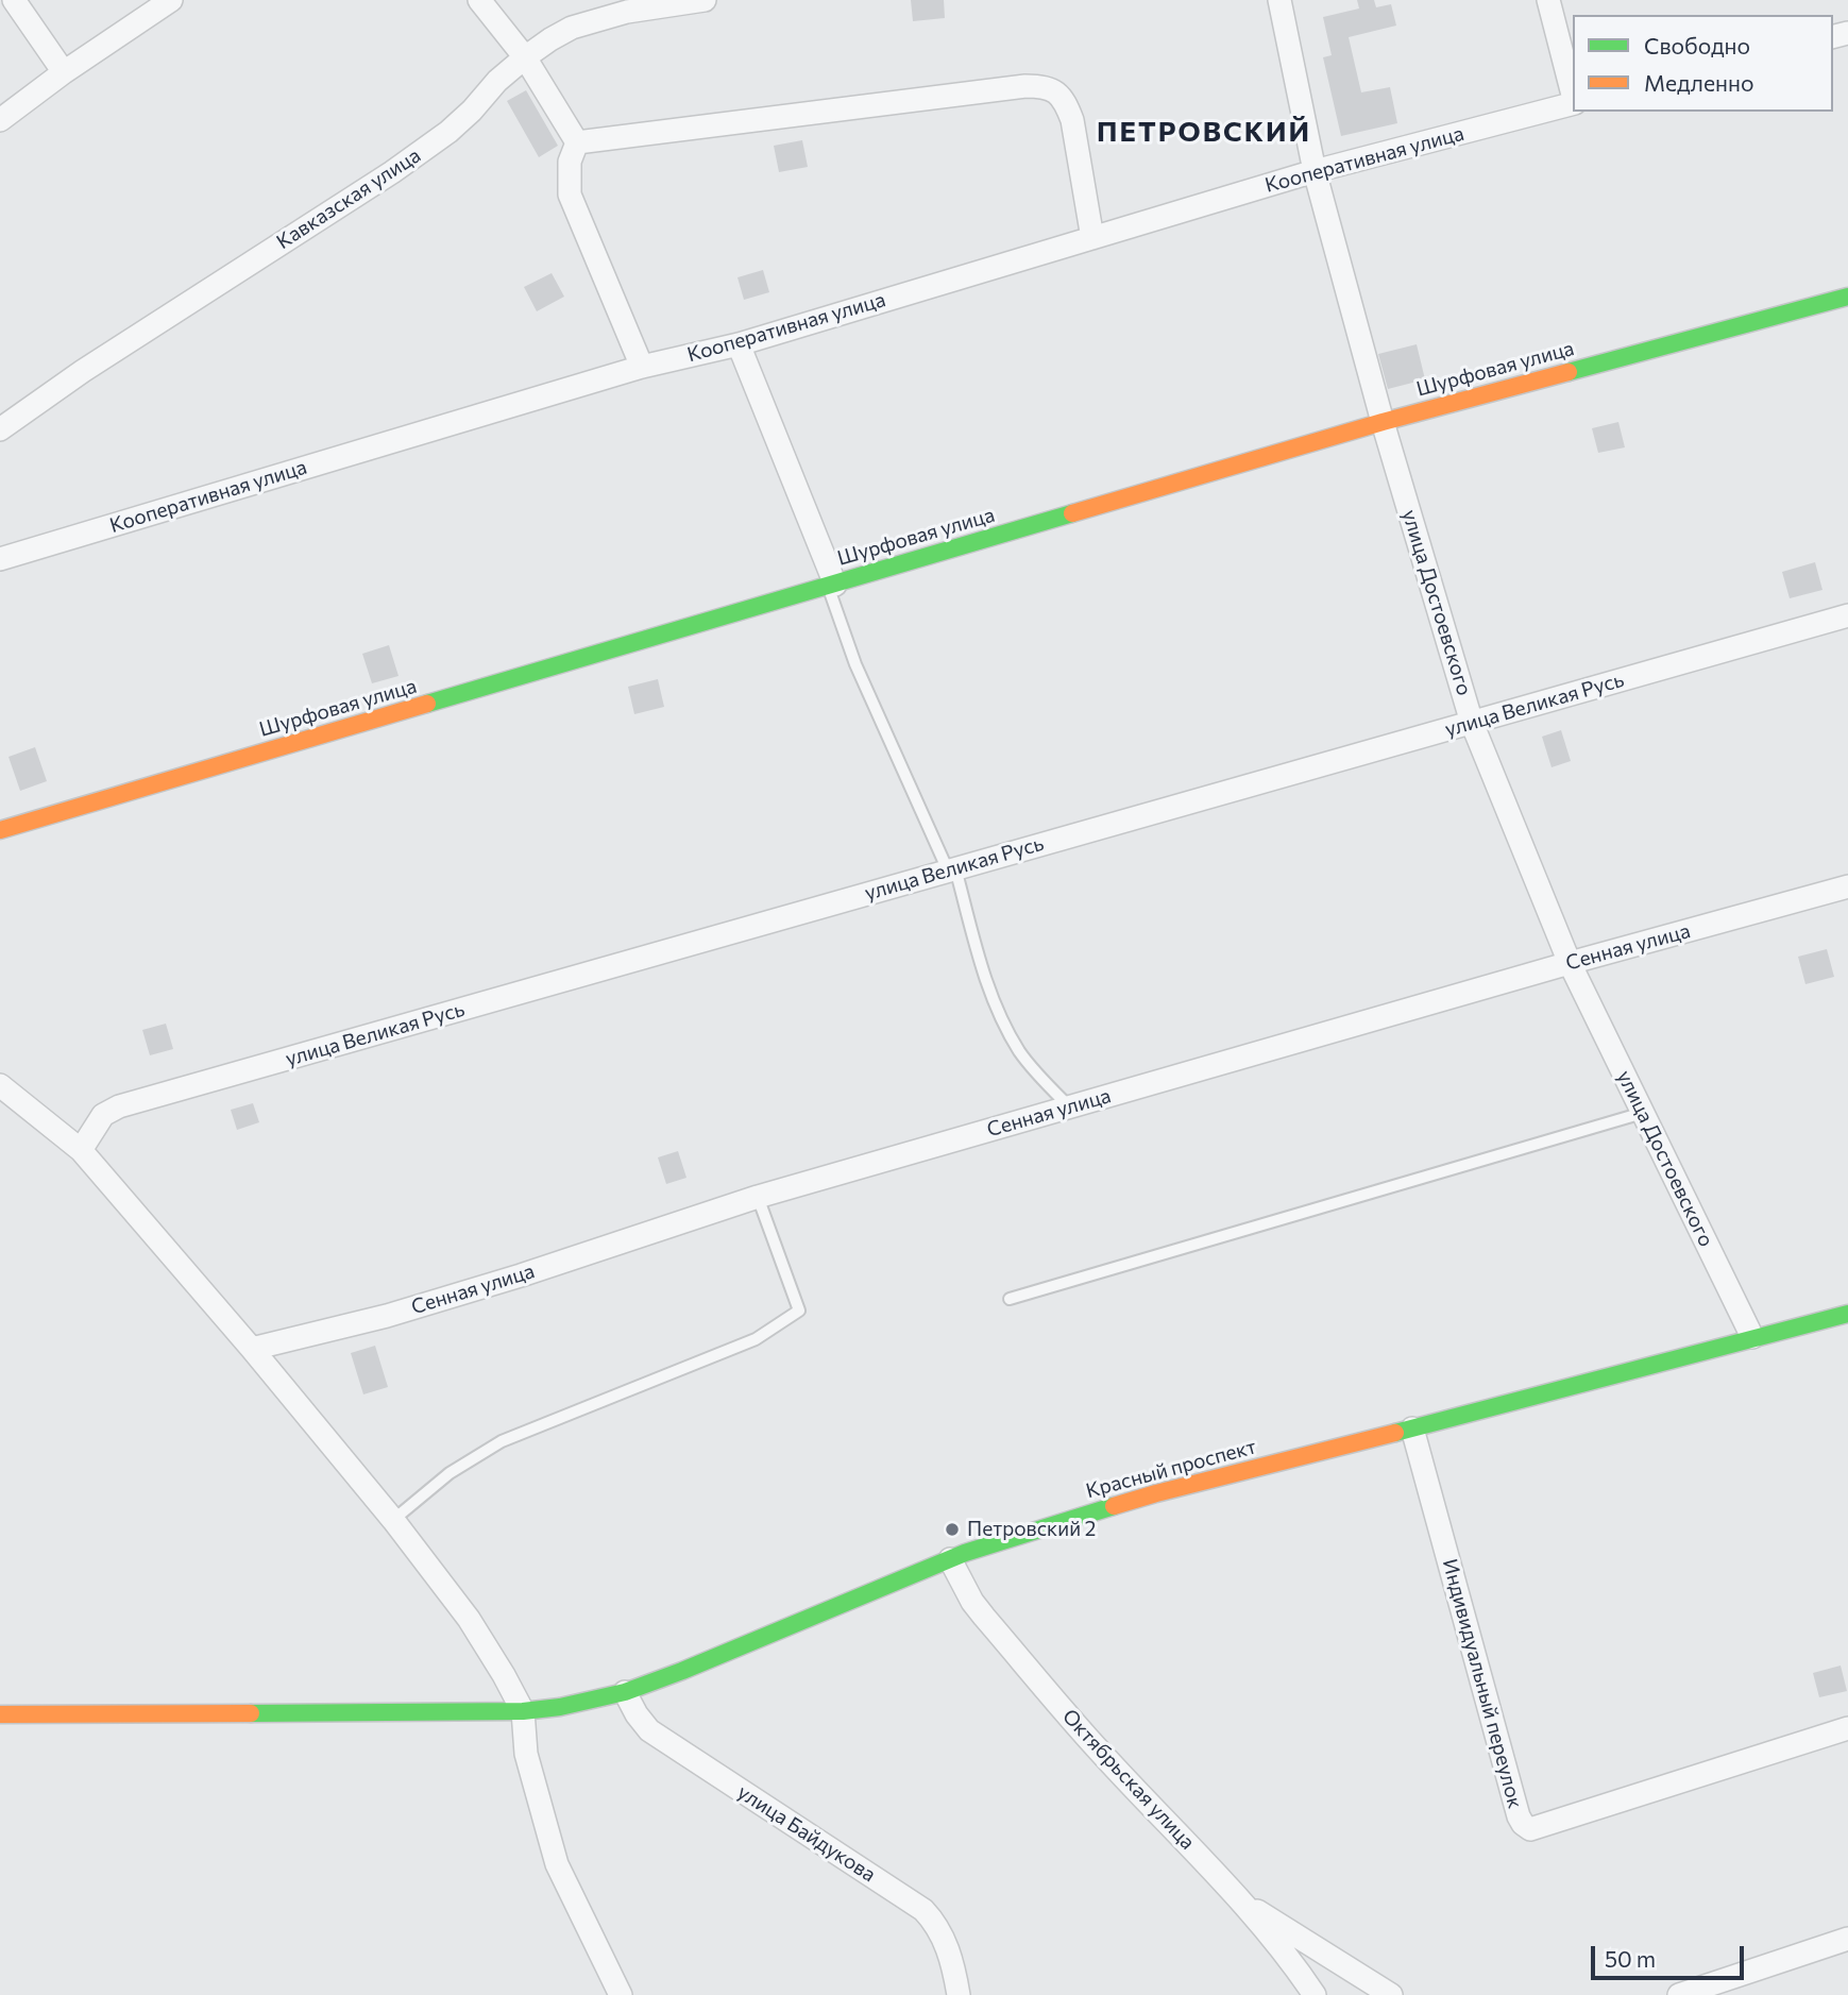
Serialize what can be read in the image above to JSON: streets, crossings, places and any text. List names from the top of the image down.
{
  "streets": {
    "street": [
      "Кооперативная улица",
      "Кавказская улица",
      "Шурфовая улица",
      "улица Достоевского",
      "улица Великая Русь",
      "Сенная улица",
      "Красный проспект",
      "Индивидуальный переулок",
      "Октябрьская улица",
      "улица Байдукова"
    ]
  },
  "crossings": [
    ["Кооперативная улица", "улица Достоевского"],
    ["Шурфовая улица", "улица Достоевского"],
    ["улица Достоевского", "улица Великая Русь"],
    ["улица Достоевского", "Сенная улица"],
    ["улица Достоевского", "Красный проспект"],
    ["Красный проспект", "Индивидуальный переулок"],
    ["Красный проспект", "Октябрьская улица"],
    ["Красный проспект", "улица Байдукова"]
  ],
  "districts": ["ПЕТРОВСКИЙ"],
  "places": ["Петровский 2"],
  "legend": ["Свободно", "Медленно"],
  "scale_bar": "50 m"
}
